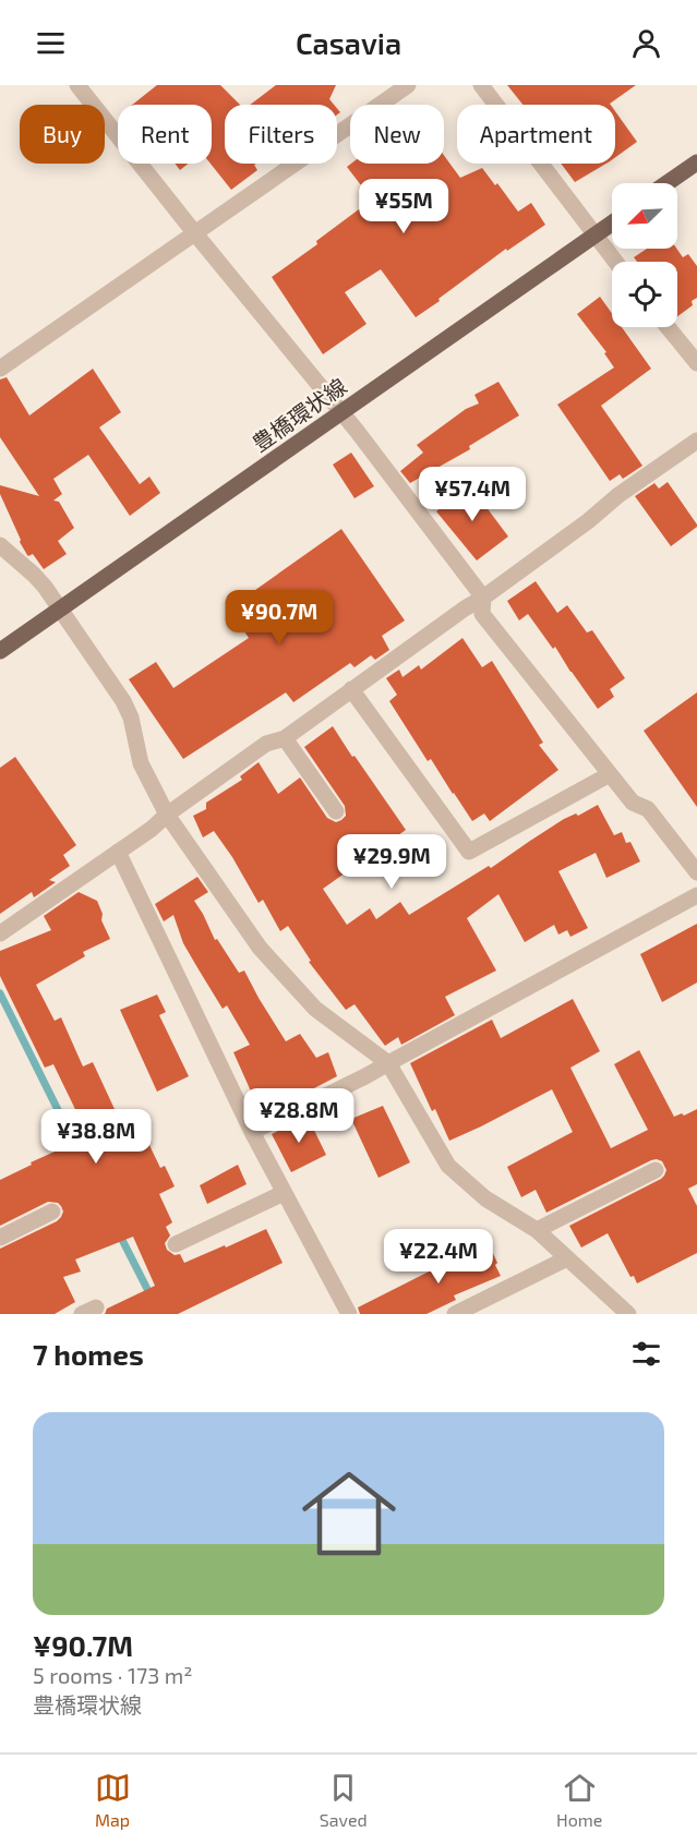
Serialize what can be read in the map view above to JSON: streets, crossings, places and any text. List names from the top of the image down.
{
  "streets": {
    "main road": ["豊橋環状線"]
  },
  "north": "bottom left",
  "page": {
    "header": "Casavia",
    "chip": [
      "Buy",
      "Rent",
      "Filters",
      "New",
      "Apartment"
    ],
    "price": [
      "¥55M",
      "¥57.4M",
      "¥90.7M",
      "¥29.9M",
      "¥28.8M",
      "¥38.8M",
      "¥22.4M"
    ],
    "heading": "7 homes",
    "list": [
      {
        "name": "¥90.7M",
        "note": "5 rooms · 173 m² · 豊橋環状線"
      }
    ],
    "tabs": ["Map", "Saved", "Home"]
  }
}
